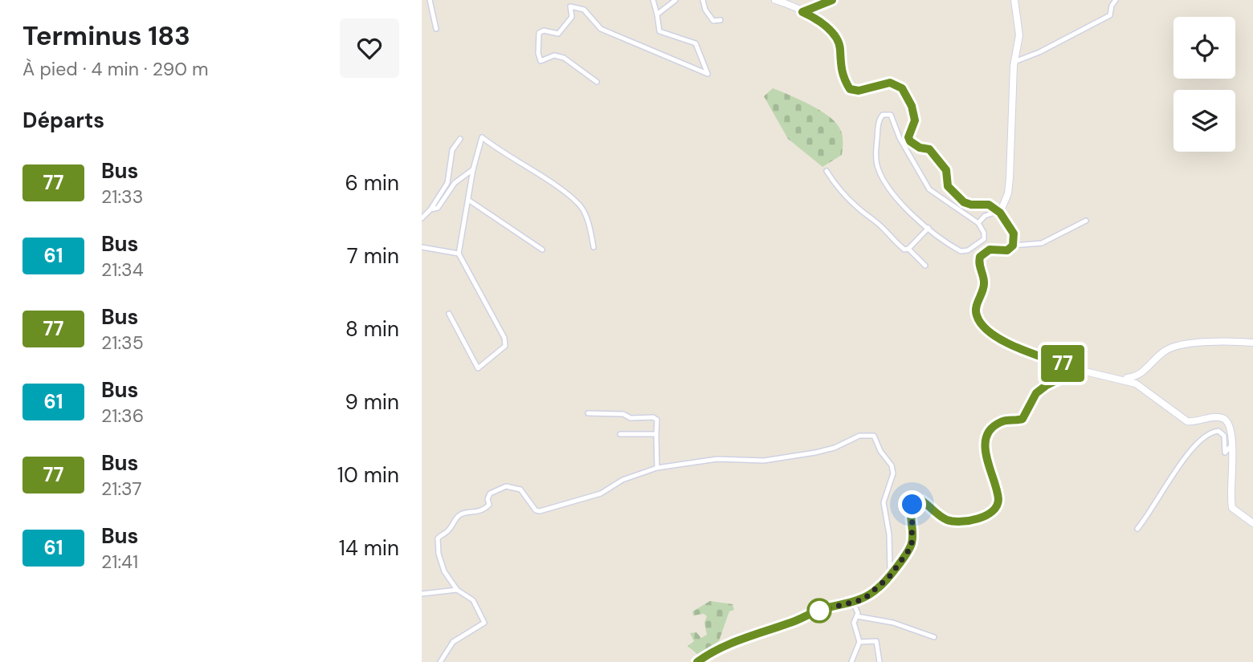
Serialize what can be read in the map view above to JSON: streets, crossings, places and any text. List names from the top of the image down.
{
  "lines": ["bus line 77"],
  "page": {
    "heading": [
      ["Terminus 183", "À pied · 4 min · 290 m"],
      "Départs"
    ],
    "on_map": "77",
    "list": [
      {
        "mark": "77",
        "name": "Bus",
        "note": "21:33",
        "value": "6 min"
      },
      {
        "mark": "61",
        "name": "Bus",
        "note": "21:34",
        "value": "7 min"
      },
      {
        "mark": "77",
        "name": "Bus",
        "note": "21:35",
        "value": "8 min"
      },
      {
        "mark": "61",
        "name": "Bus",
        "note": "21:36",
        "value": "9 min"
      },
      {
        "mark": "77",
        "name": "Bus",
        "note": "21:37",
        "value": "10 min"
      },
      {
        "mark": "61",
        "name": "Bus",
        "note": "21:41",
        "value": "14 min"
      }
    ]
  }
}
